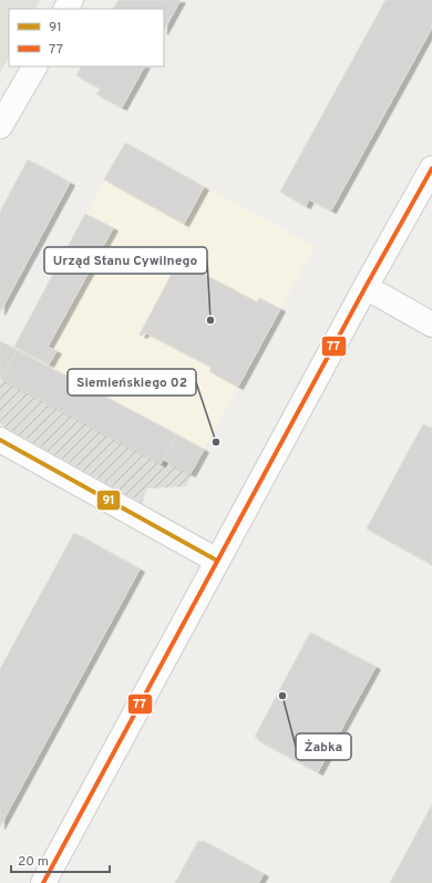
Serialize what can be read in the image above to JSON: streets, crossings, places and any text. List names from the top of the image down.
{
  "places": ["Urząd Stanu Cywilnego", "Siemieńskiego 02", "Żabka"],
  "lines": ["transit line 77", "transit line 91"],
  "legend": ["91", "77"],
  "scale_bar": "20 m"
}
